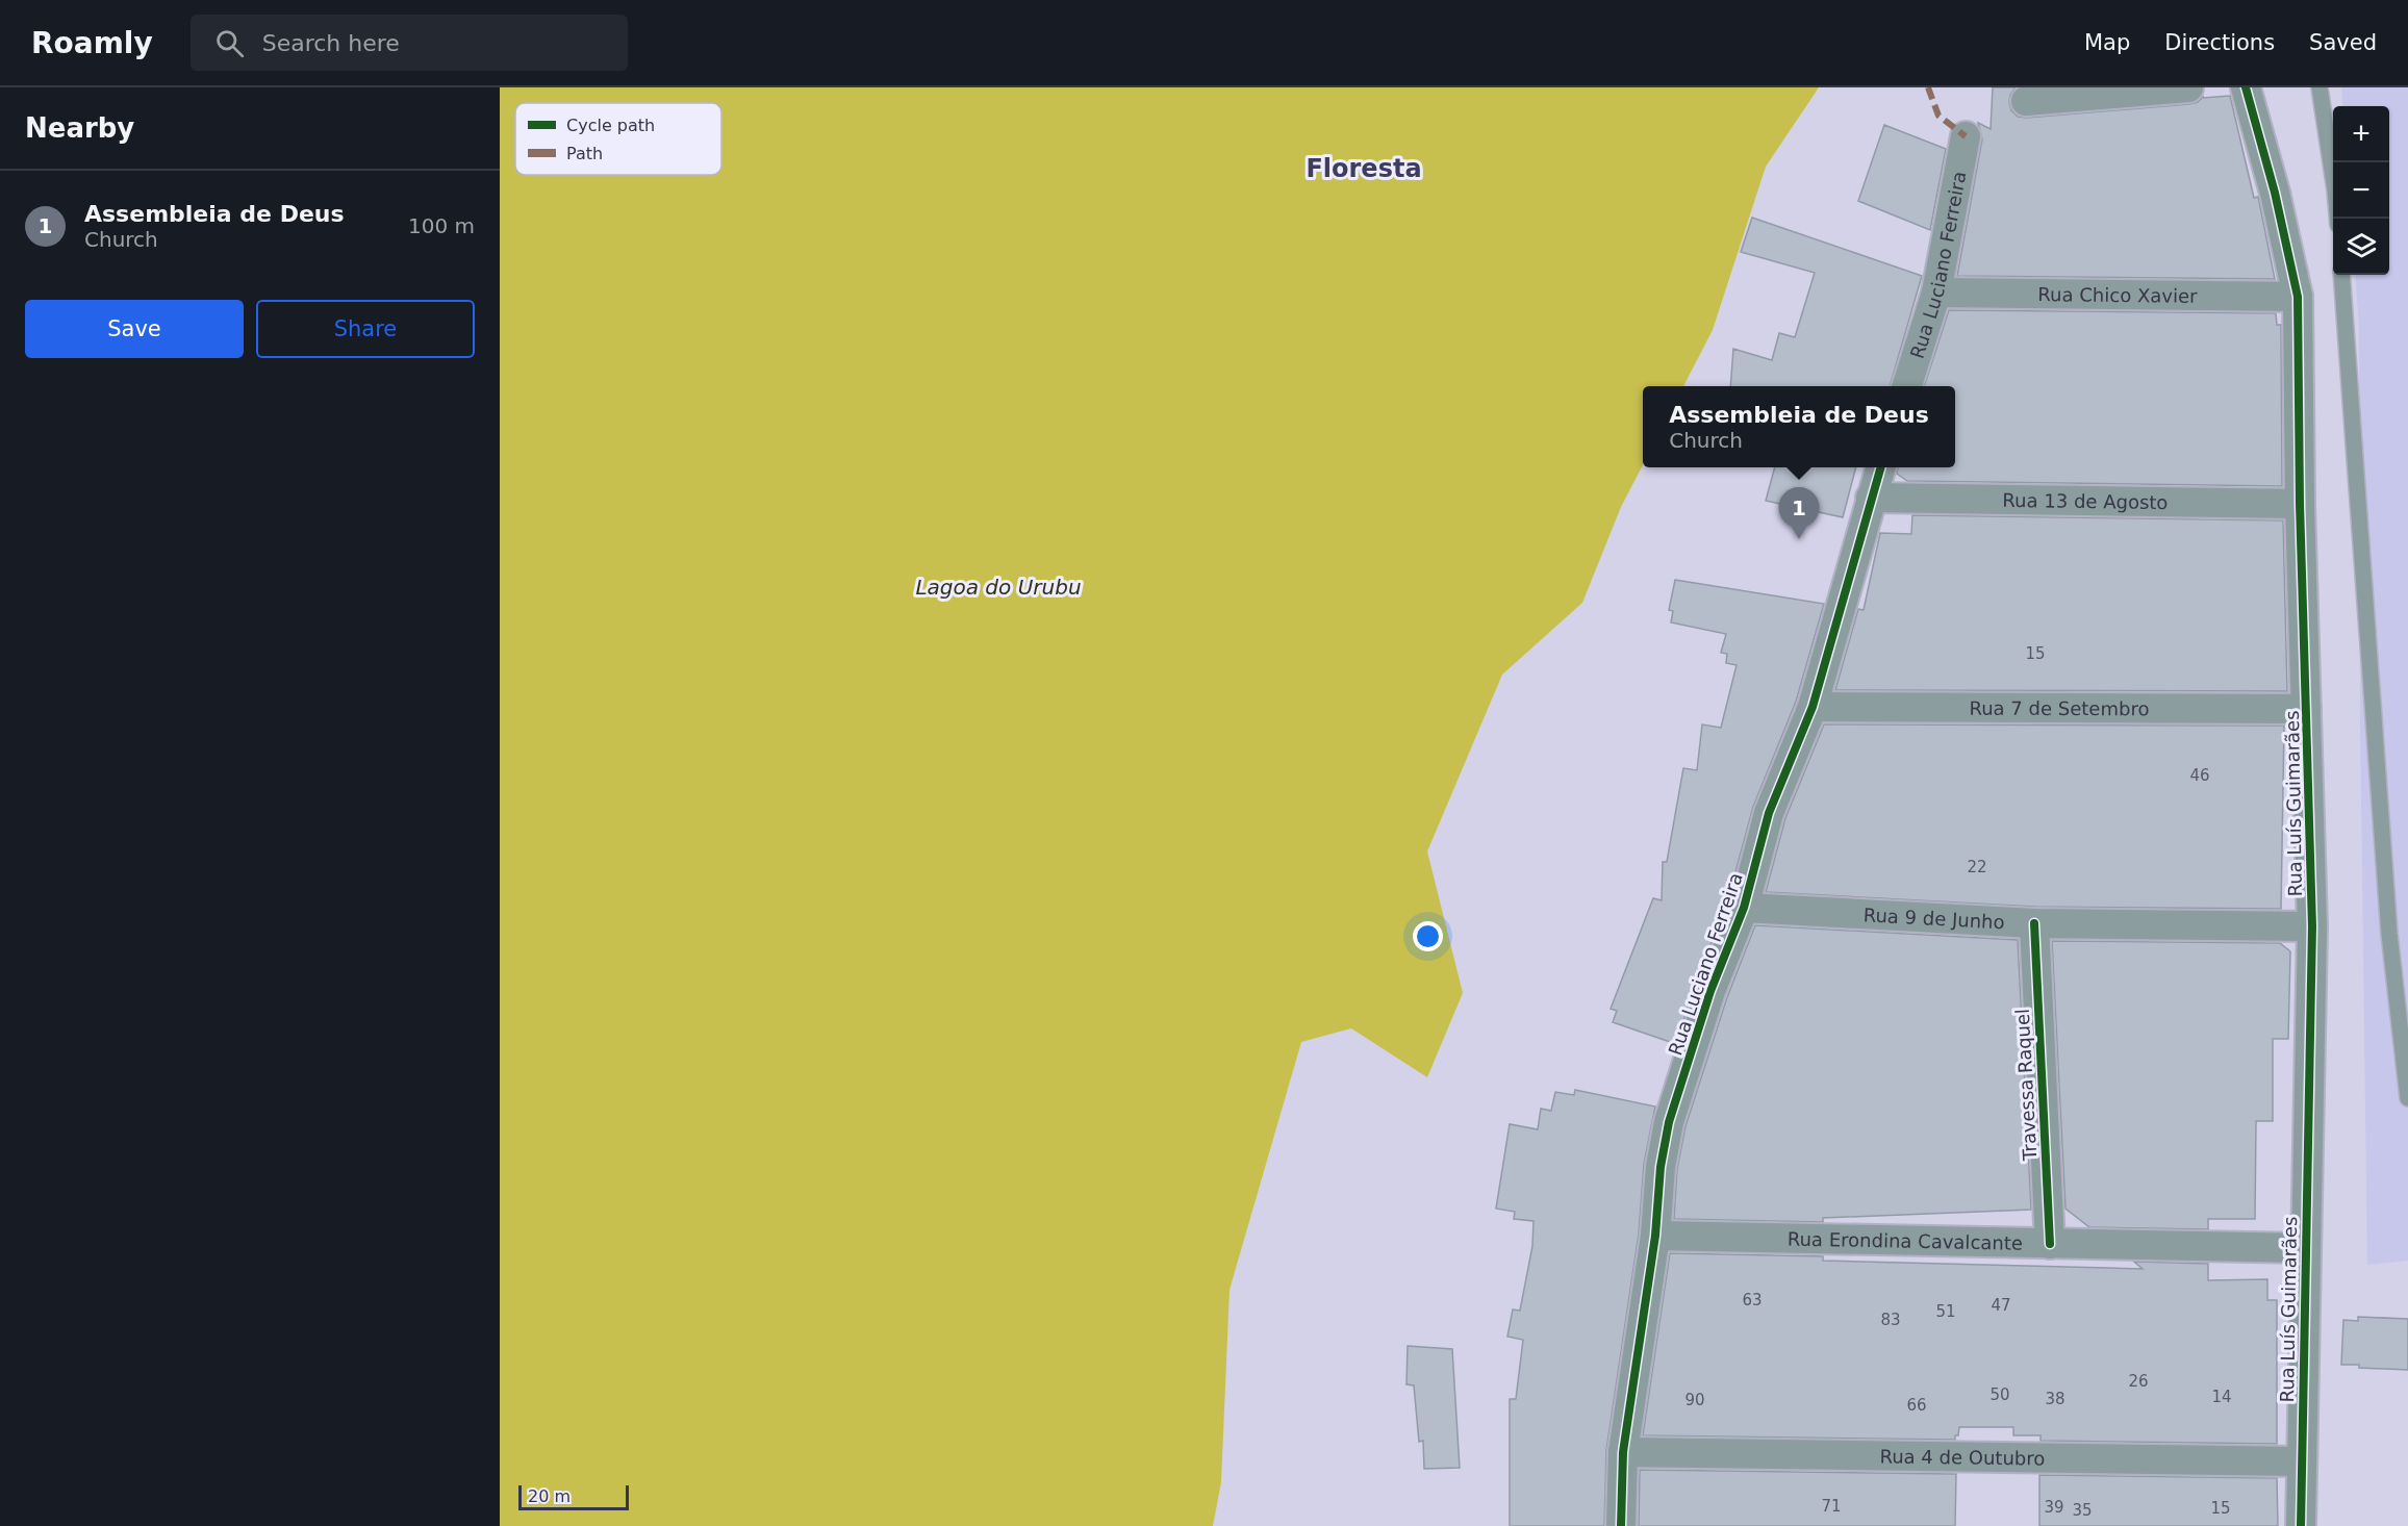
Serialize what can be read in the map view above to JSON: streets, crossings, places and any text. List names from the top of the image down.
{
  "streets": {
    "street": [
      "Rua Luciano Ferreira",
      "Rua Chico Xavier",
      "Rua 13 de Agosto",
      "Rua 7 de Setembro",
      "Rua Luís Guimarães",
      "Rua 9 de Junho",
      "Travessa Raquel",
      "Rua Erondina Cavalcante",
      "Rua 4 de Outubro"
    ]
  },
  "crossings": [
    ["Rua Luciano Ferreira", "Rua Chico Xavier"],
    ["Rua Luciano Ferreira", "Rua 13 de Agosto"],
    ["Rua Luciano Ferreira", "Rua 7 de Setembro"],
    ["Rua Luciano Ferreira", "Rua 9 de Junho"],
    ["Rua Luciano Ferreira", "Rua Erondina Cavalcante"],
    ["Rua Luciano Ferreira", "Rua 4 de Outubro"],
    ["Rua Chico Xavier", "Rua Luís Guimarães"],
    ["Rua 13 de Agosto", "Rua Luís Guimarães"],
    ["Rua 7 de Setembro", "Rua Luís Guimarães"],
    ["Rua Luís Guimarães", "Rua 9 de Junho"],
    ["Rua Luís Guimarães", "Rua Erondina Cavalcante"],
    ["Rua Luís Guimarães", "Rua 4 de Outubro"],
    ["Rua 9 de Junho", "Travessa Raquel"],
    ["Travessa Raquel", "Rua Erondina Cavalcante"]
  ],
  "districts": ["Floresta"],
  "water": ["Lagoa do Urubu"],
  "house_numbers": [
    "15",
    "46",
    "22",
    "63",
    "47",
    "51",
    "83",
    "26",
    "50",
    "14",
    "38",
    "90",
    "66",
    "71",
    "39",
    "15",
    "35"
  ],
  "legend": ["Cycle path", "Path"],
  "scale_bar": "20 m",
  "page": {
    "header": "Roamly",
    "search": "Search here",
    "nav": ["Map", "Directions", "Saved"],
    "heading": "Nearby",
    "map_buttons": ["+", "−"],
    "list": [
      {
        "mark": "1",
        "name": "Assembleia de Deus",
        "note": "Church",
        "value": "100 m"
      }
    ],
    "buttons": ["Save", "Share"],
    "popup": ["Assembleia de Deus", "Church"],
    "pins": "1",
    "scale": "20 m"
  }
}
